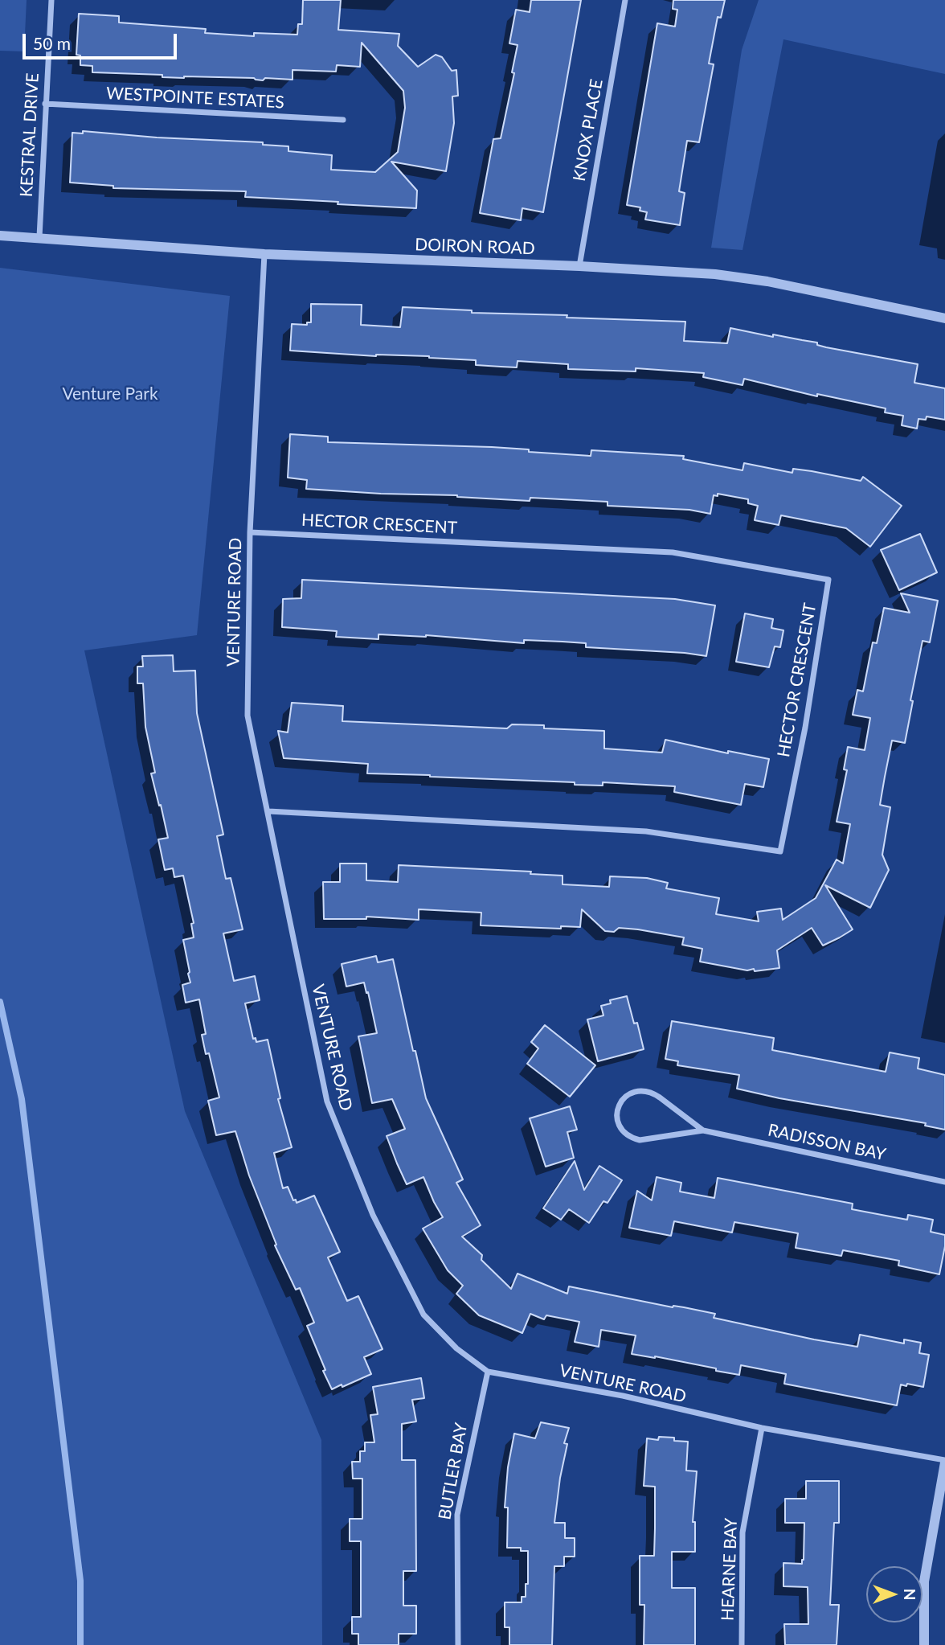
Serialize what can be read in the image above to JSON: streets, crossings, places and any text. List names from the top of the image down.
{
  "streets": {
    "street": [
      "WESTPOINTE ESTATES",
      "KNOX PLACE",
      "KESTRAL DRIVE",
      "DOIRON ROAD",
      "HECTOR CRESCENT",
      "VENTURE ROAD",
      "RADISSON BAY",
      "BUTLER BAY",
      "HEARNE BAY"
    ]
  },
  "crossings": [
    ["WESTPOINTE ESTATES", "KESTRAL DRIVE"],
    ["KNOX PLACE", "DOIRON ROAD"],
    ["KESTRAL DRIVE", "DOIRON ROAD"],
    ["DOIRON ROAD", "VENTURE ROAD"],
    ["HECTOR CRESCENT", "VENTURE ROAD"],
    ["VENTURE ROAD", "BUTLER BAY"],
    ["VENTURE ROAD", "HEARNE BAY"]
  ],
  "parks": ["Venture Park"],
  "scale_bar": "50 m",
  "north": "right"
}
